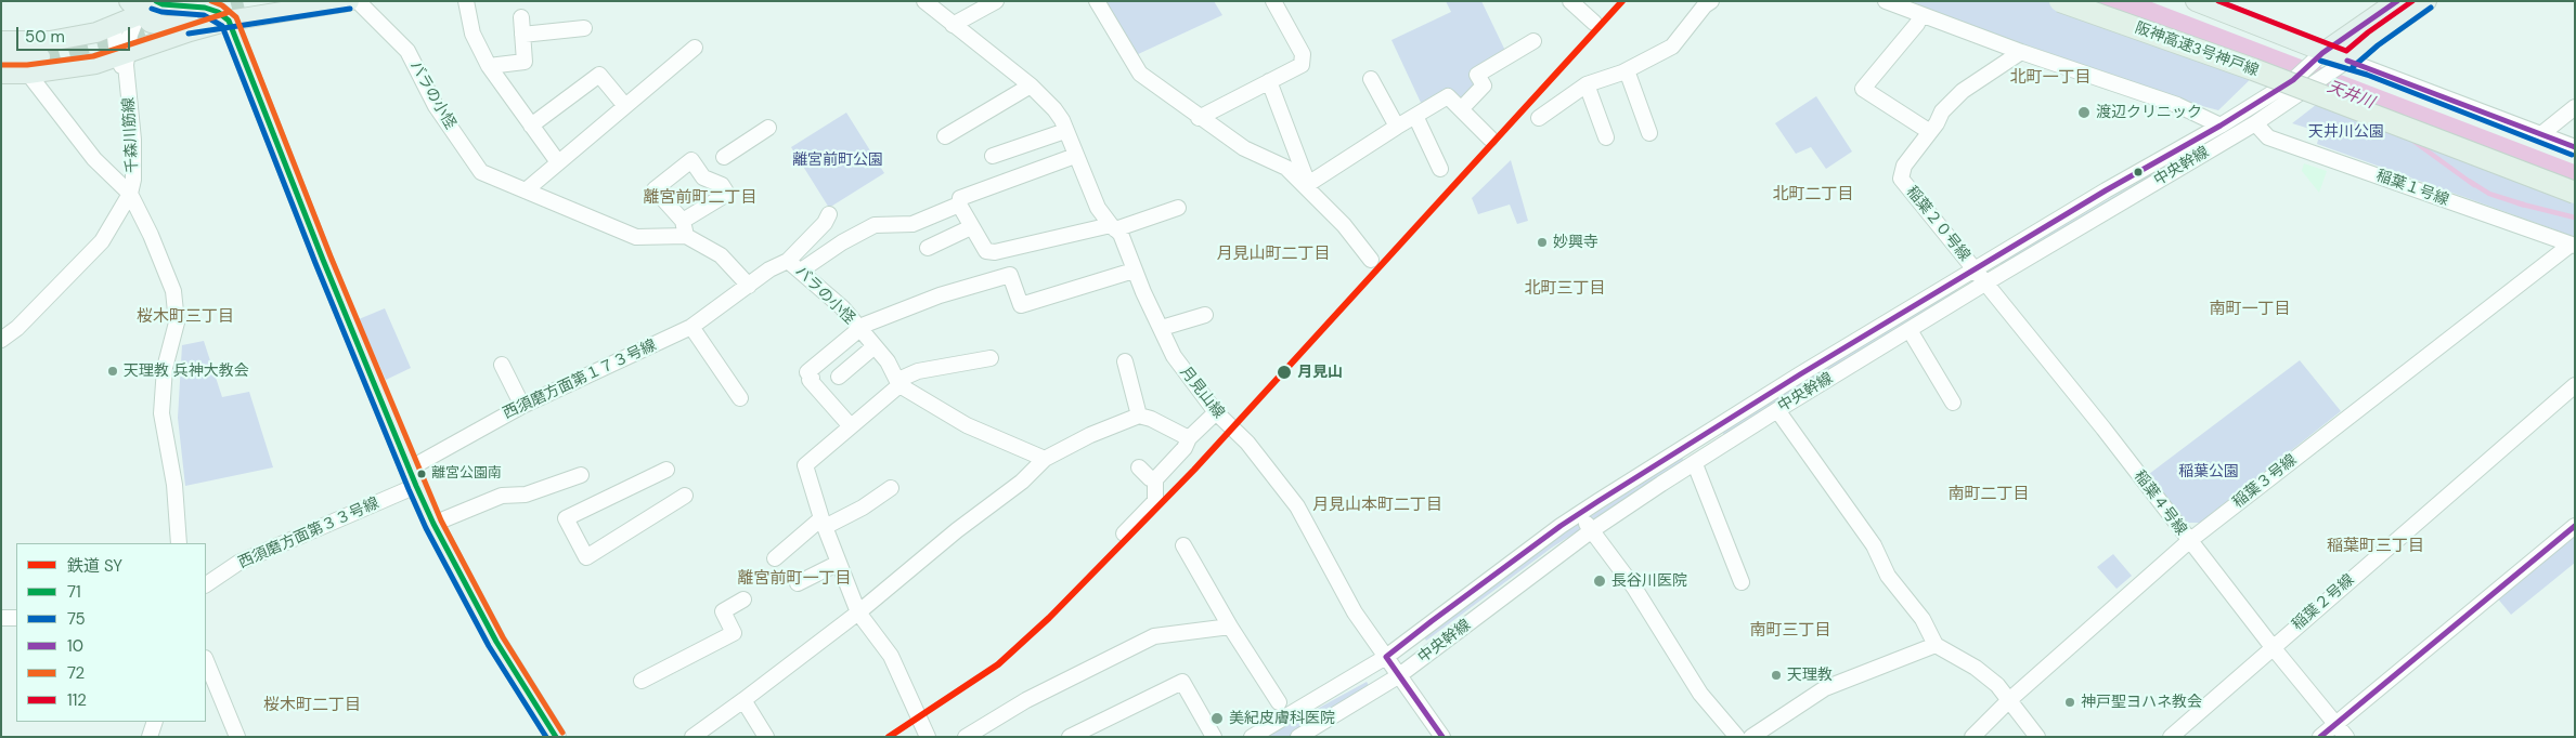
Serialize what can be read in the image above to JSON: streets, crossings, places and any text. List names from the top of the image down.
{
  "streets": {
    "highway": ["阪神高速3号神戸線"],
    "street": [
      "バラの小怪",
      "千森川筋線",
      "中央幹線",
      "稲葉１号線",
      "稲葉２０号線",
      "西須磨方面第１７３号線",
      "月見山線",
      "稲葉３号線",
      "稲葉４号線",
      "西須磨方面第３３号線",
      "稲葉２号線"
    ]
  },
  "crossings": [
    ["バラの小怪", "西須磨方面第１７３号線"],
    ["中央幹線", "稲葉１号線"],
    ["中央幹線", "稲葉２０号線"],
    ["中央幹線", "月見山線"],
    ["中央幹線", "稲葉４号線"],
    ["稲葉１号線", "稲葉３号線"],
    ["稲葉２０号線", "稲葉４号線"],
    ["西須磨方面第１７３号線", "西須磨方面第３３号線"],
    ["稲葉３号線", "稲葉４号線"],
    ["稲葉４号線", "稲葉２号線"]
  ],
  "districts": [
    "北町一丁目",
    "北町二丁目",
    "離宮前町二丁目",
    "月見山町二丁目",
    "北町三丁目",
    "南町一丁目",
    "桜木町三丁目",
    "南町二丁目",
    "月見山本町二丁目",
    "稲葉町三丁目",
    "離宮前町一丁目",
    "南町三丁目",
    "桜木町二丁目"
  ],
  "water": ["天井川"],
  "parks": ["天井川公園", "離宮前町公園", "稲葉公園"],
  "places": [
    "渡辺クリニック",
    "妙興寺",
    "天理教 兵神大教会",
    "月見山",
    "離宮公園南",
    "長谷川医院",
    "天理教",
    "神戸聖ヨハネ教会",
    "美紀皮膚科医院"
  ],
  "lines": [
    "rail line SY",
    "transit line 71",
    "transit line 10",
    "transit line 72",
    "transit line 112",
    "transit line 75"
  ],
  "legend": [
    "鉄道 SY",
    "71",
    "75",
    "10",
    "72",
    "112"
  ],
  "scale_bar": "50 m"
}
